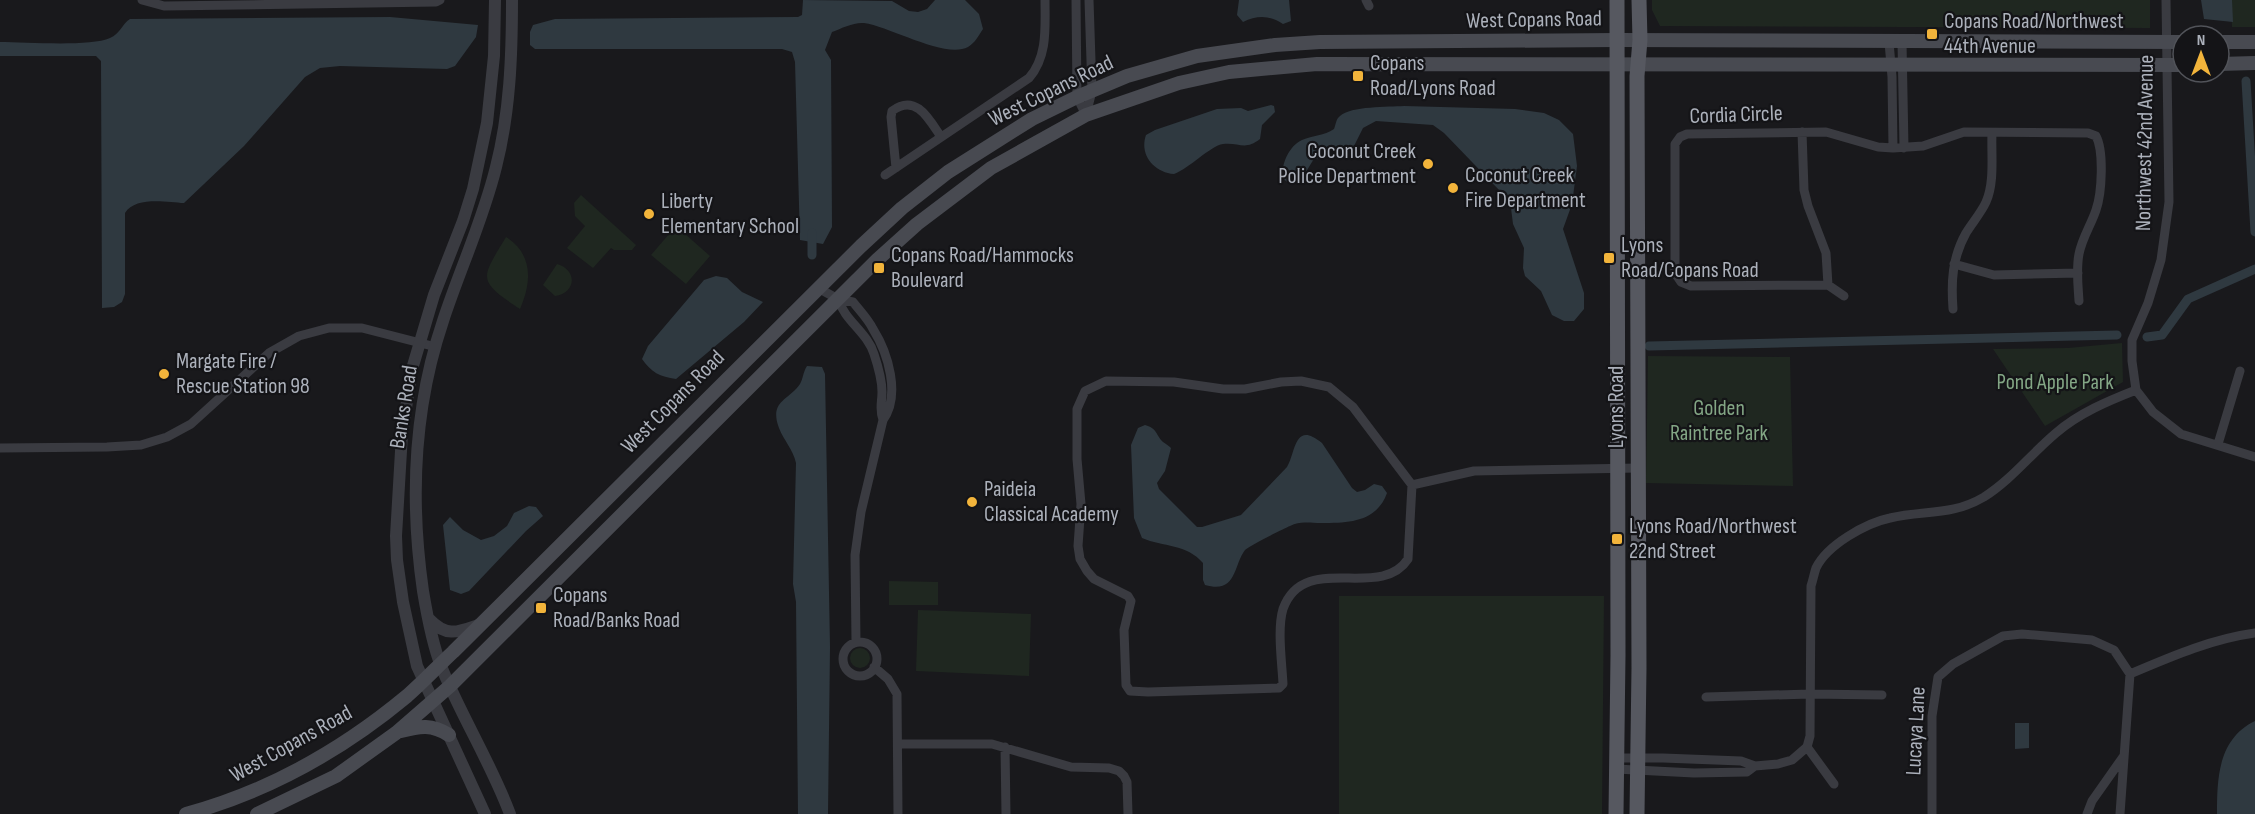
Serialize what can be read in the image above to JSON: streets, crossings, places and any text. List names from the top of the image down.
{
  "streets": {
    "main road": ["West Copans Road", "Lyons Road"],
    "street": [
      "Cordia Circle",
      "Northwest 42nd Avenue",
      "Banks Road",
      "Lucaya Lane"
    ]
  },
  "crossings": [
    ["West Copans Road", "Northwest 42nd Avenue"],
    ["West Copans Road", "Banks Road"],
    ["West Copans Road", "Lyons Road"]
  ],
  "parks": ["Pond Apple Park", "Golden Raintree Park"],
  "places": {
    "transit": [
      "Copans Road/Northwest 44th Avenue",
      "Copans Road/Lyons Road",
      "Lyons Road/Copans Road",
      "Copans Road/Hammocks Boulevard",
      "Lyons Road/Northwest 22nd Street",
      "Copans Road/Banks Road"
    ],
    "other": [
      "Coconut Creek Police Department",
      "Coconut Creek Fire Department",
      "Liberty Elementary School",
      "Margate Fire / Rescue Station 98",
      "Paideia Classical Academy"
    ]
  },
  "north": "top"
}
